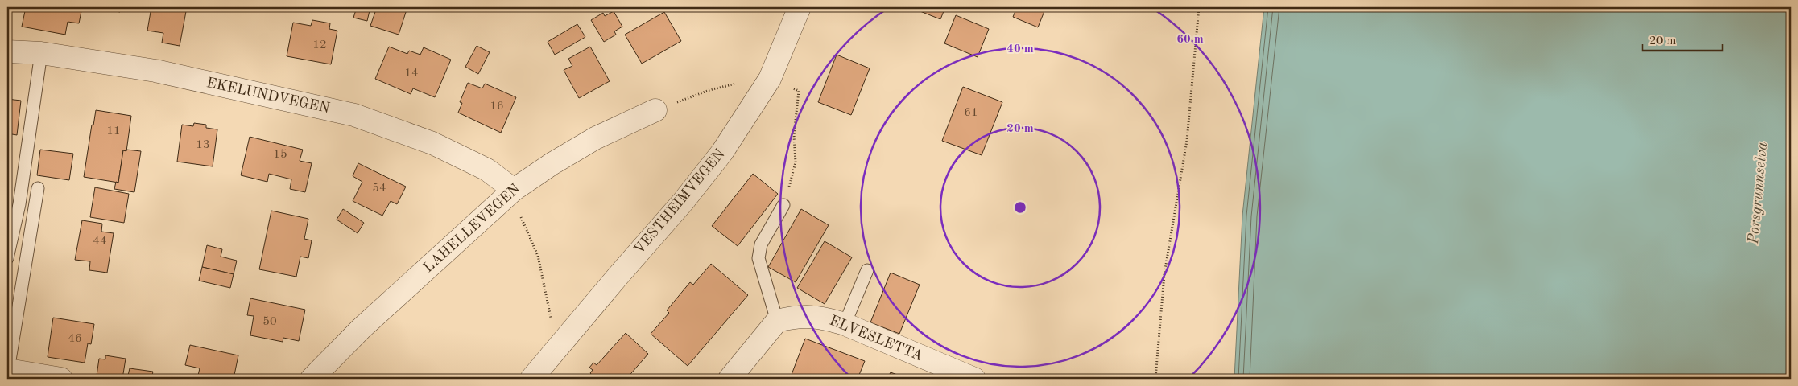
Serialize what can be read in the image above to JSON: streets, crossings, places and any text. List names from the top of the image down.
{
  "streets": {
    "street": [
      "EKELUNDVEGEN",
      "VESTHEIMVEGEN",
      "LAHELLEVEGEN",
      "ELVESLETTA"
    ]
  },
  "crossings": [
    ["EKELUNDVEGEN", "LAHELLEVEGEN"]
  ],
  "water": ["Porsgrunnselva"],
  "house_numbers": [
    "12",
    "14",
    "16",
    "61",
    "11",
    "13",
    "15",
    "54",
    "44",
    "50",
    "46"
  ],
  "scale_bar": "20 m",
  "rings": ["60 m", "40 m", "20 m"]
}
